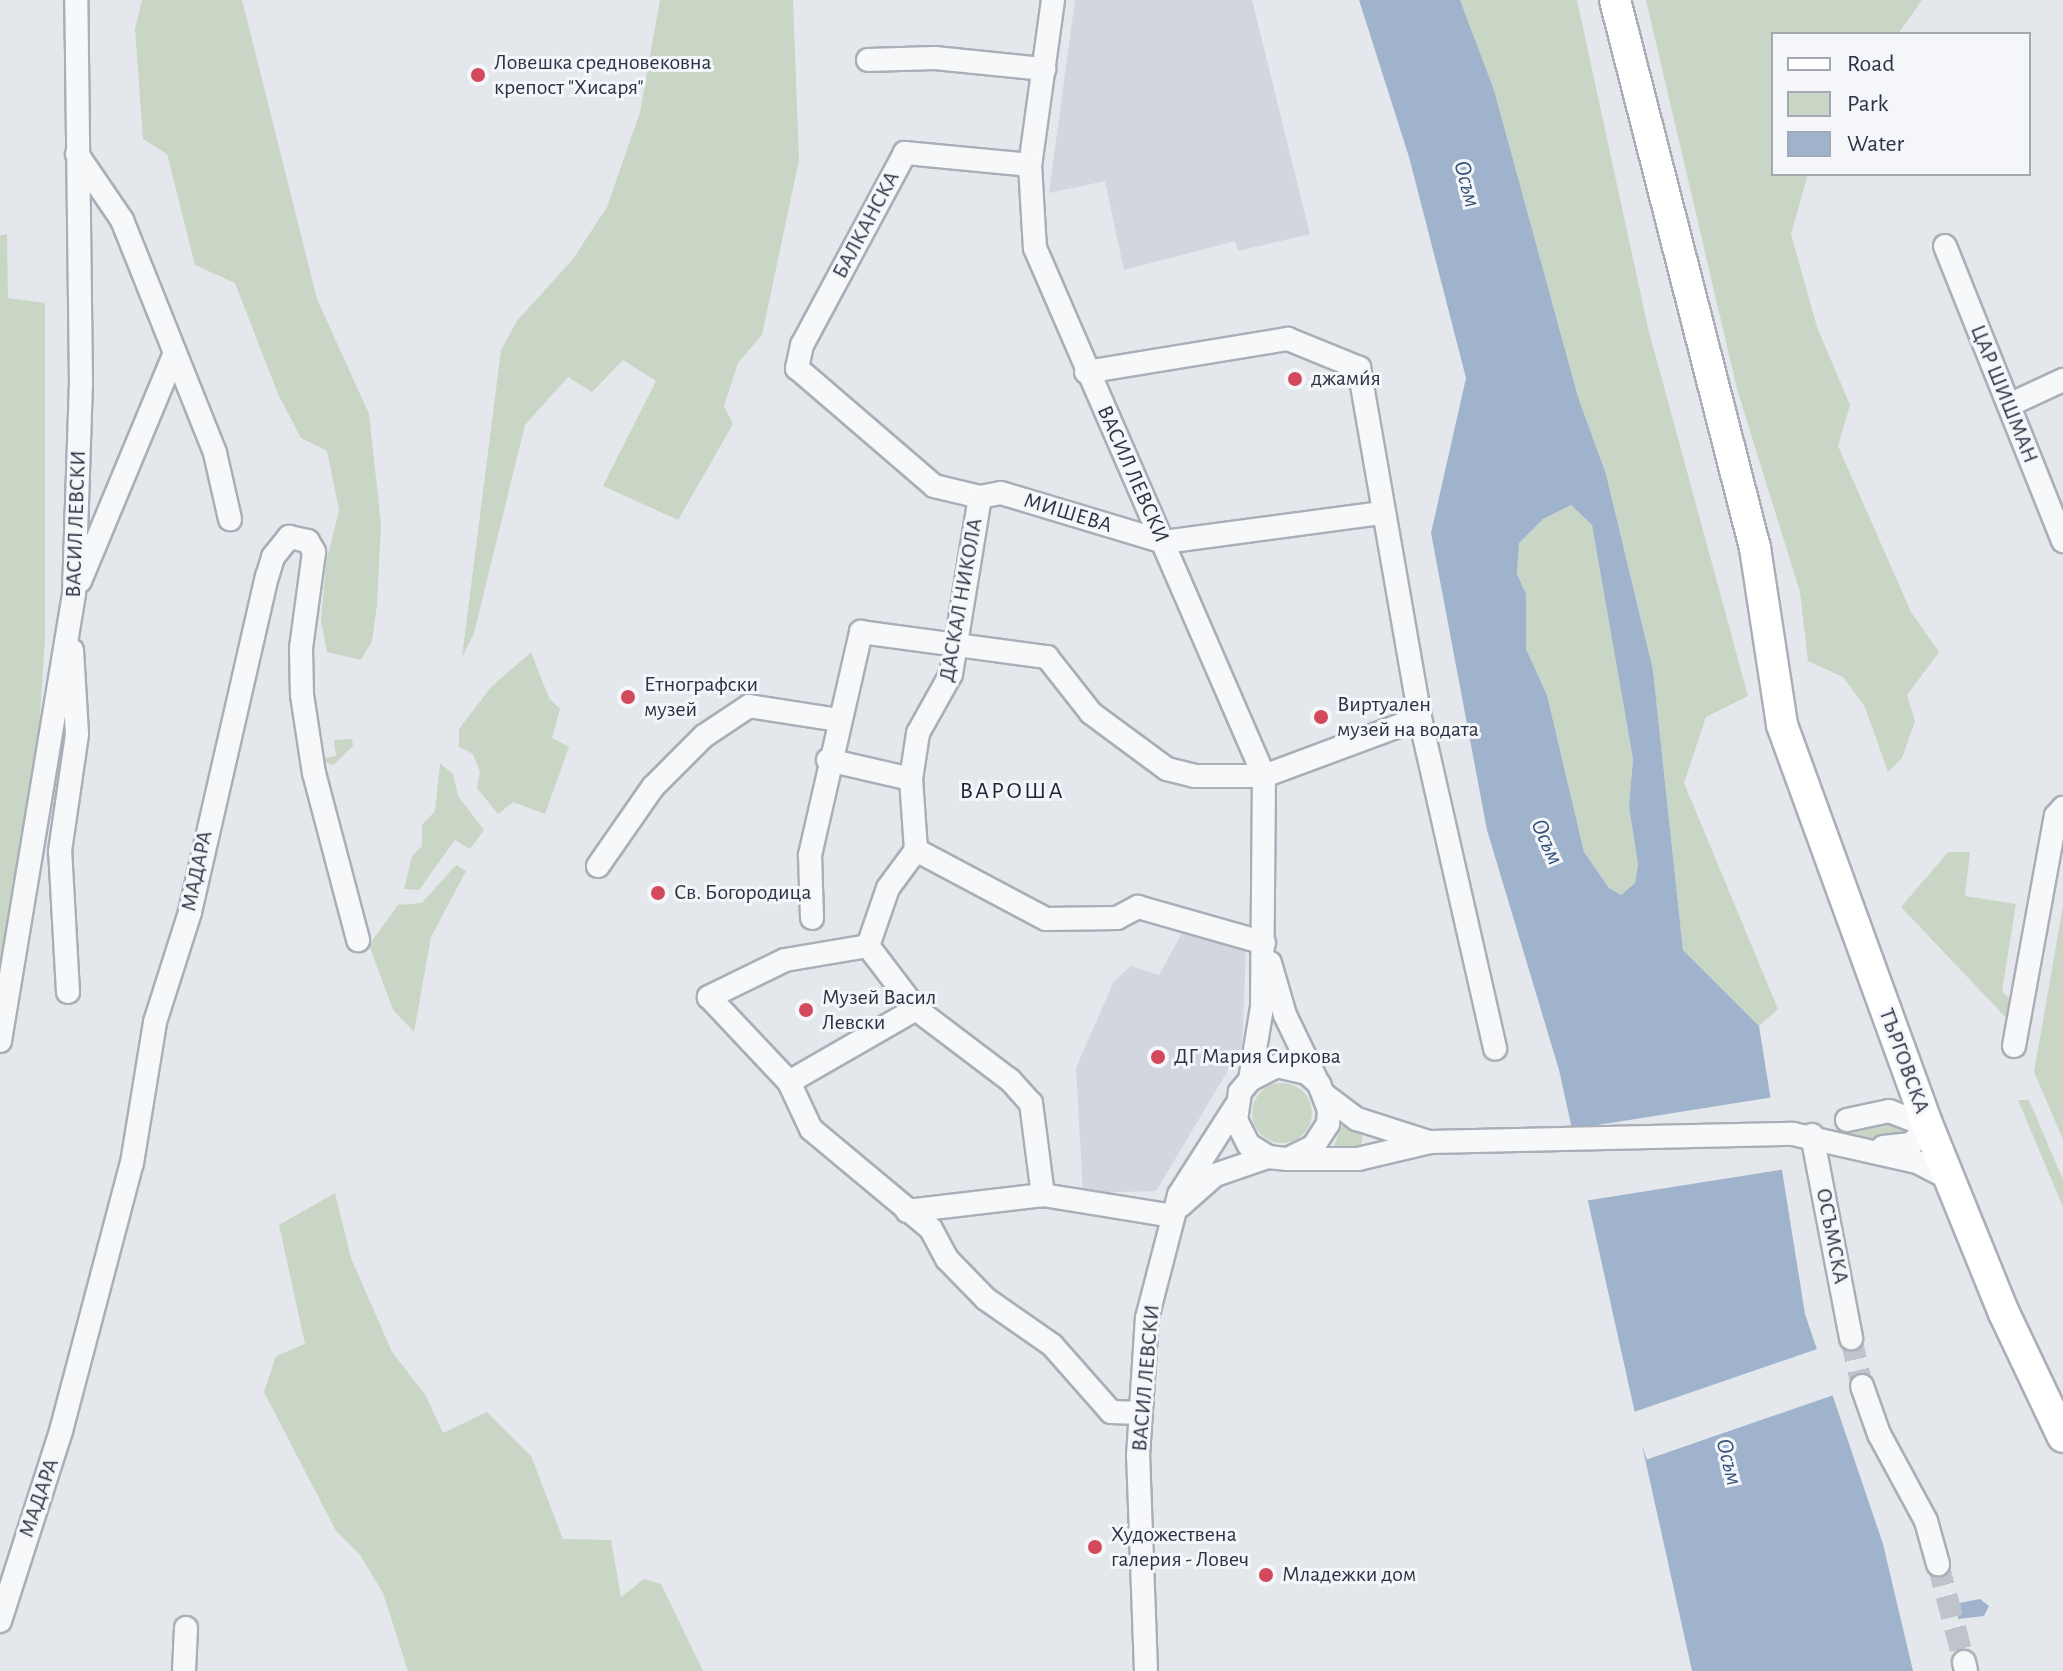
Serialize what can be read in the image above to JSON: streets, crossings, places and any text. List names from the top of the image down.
{
  "streets": {
    "street": [
      "БАЛКАНСКА",
      "ЦАР ШИШМАН",
      "ВАСИЛ ЛЕВСКИ",
      "МИШЕВА",
      "ДАСКАЛ НИКОЛА",
      "МАДАРА",
      "ТЪРГОВСКА",
      "ОСЪМСКА"
    ]
  },
  "crossings": [
    ["БАЛКАНСКА", "ВАСИЛ ЛЕВСКИ"],
    ["БАЛКАНСКА", "МИШЕВА"],
    ["ВАСИЛ ЛЕВСКИ", "МИШЕВА"],
    ["МИШЕВА", "ДАСКАЛ НИКОЛА"]
  ],
  "districts": ["ВАРОША"],
  "water": ["Осъм"],
  "places": [
    "Ловешка средновековна крепост \"Хисаря\"",
    "джами́я",
    "Етнографски музей",
    "Виртуален музей на водата",
    "Св. Богородица",
    "Музей Васил Левски",
    "ДГ Мария Сиркова",
    "Художествена галерия - Ловеч",
    "Младежки дом"
  ],
  "legend": ["Road", "Park", "Water"]
}
